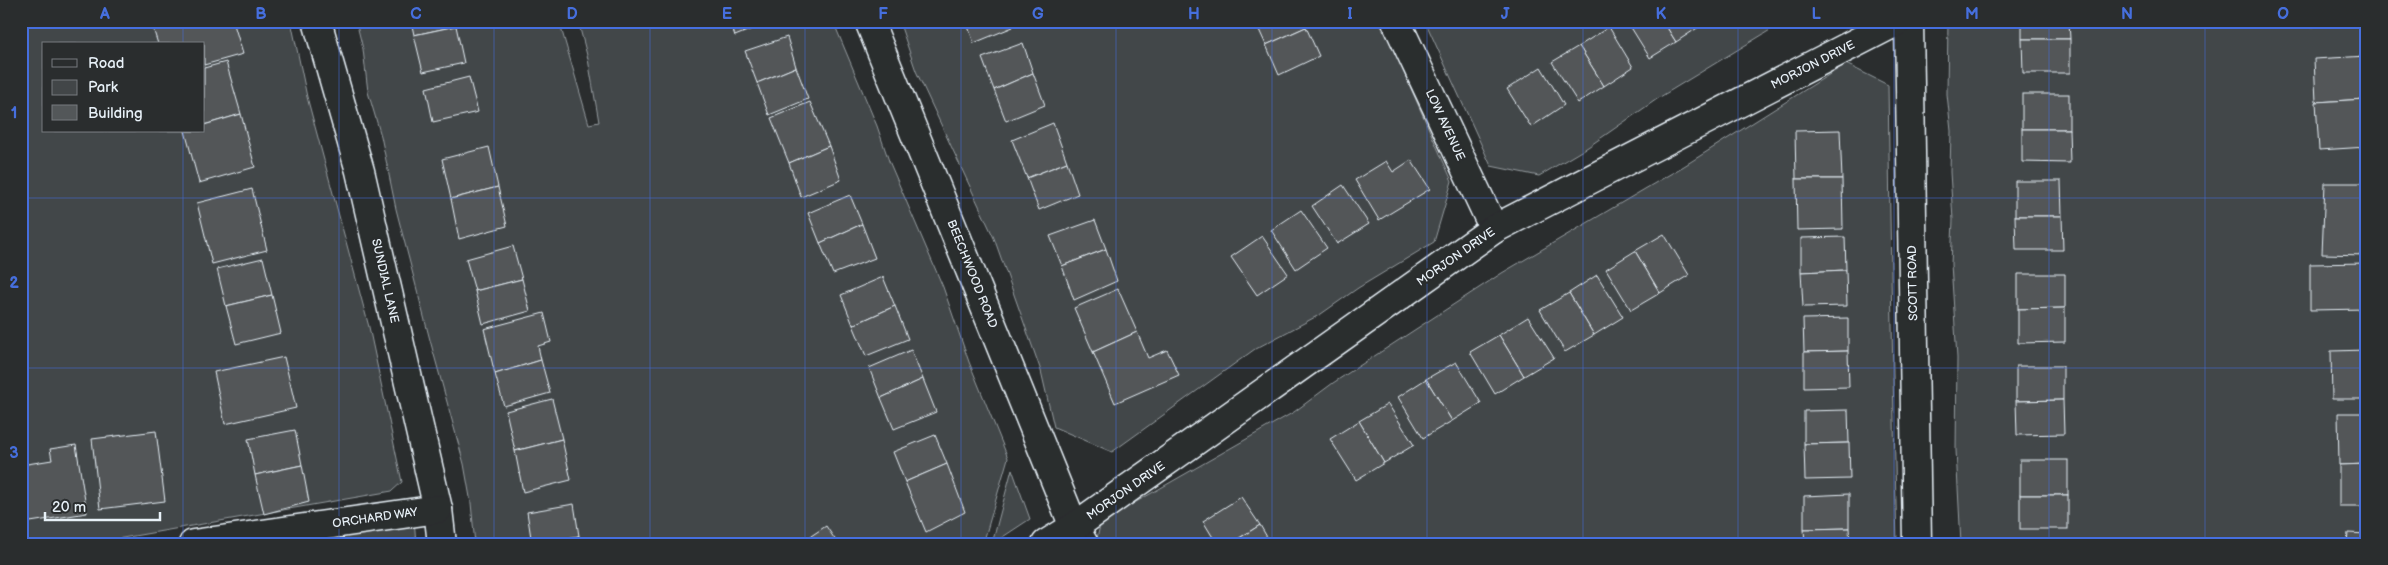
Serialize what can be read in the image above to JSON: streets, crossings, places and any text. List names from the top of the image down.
{
  "streets": {
    "street": [
      "MORJON DRIVE",
      "LOW AVENUE",
      "BEECHWOOD ROAD",
      "SUNDIAL LANE",
      "SCOTT ROAD",
      "ORCHARD WAY"
    ]
  },
  "crossings": [
    ["MORJON DRIVE", "LOW AVENUE"],
    ["MORJON DRIVE", "BEECHWOOD ROAD"],
    ["SUNDIAL LANE", "ORCHARD WAY"]
  ],
  "legend": ["Road", "Park", "Building"],
  "scale_bar": "20 m",
  "grid": {
    "columns": [
      "A",
      "B",
      "C",
      "D",
      "E",
      "F",
      "G",
      "H",
      "I",
      "J",
      "K",
      "L",
      "M",
      "N",
      "O"
    ],
    "rows": ["1", "2", "3"]
  }
}
